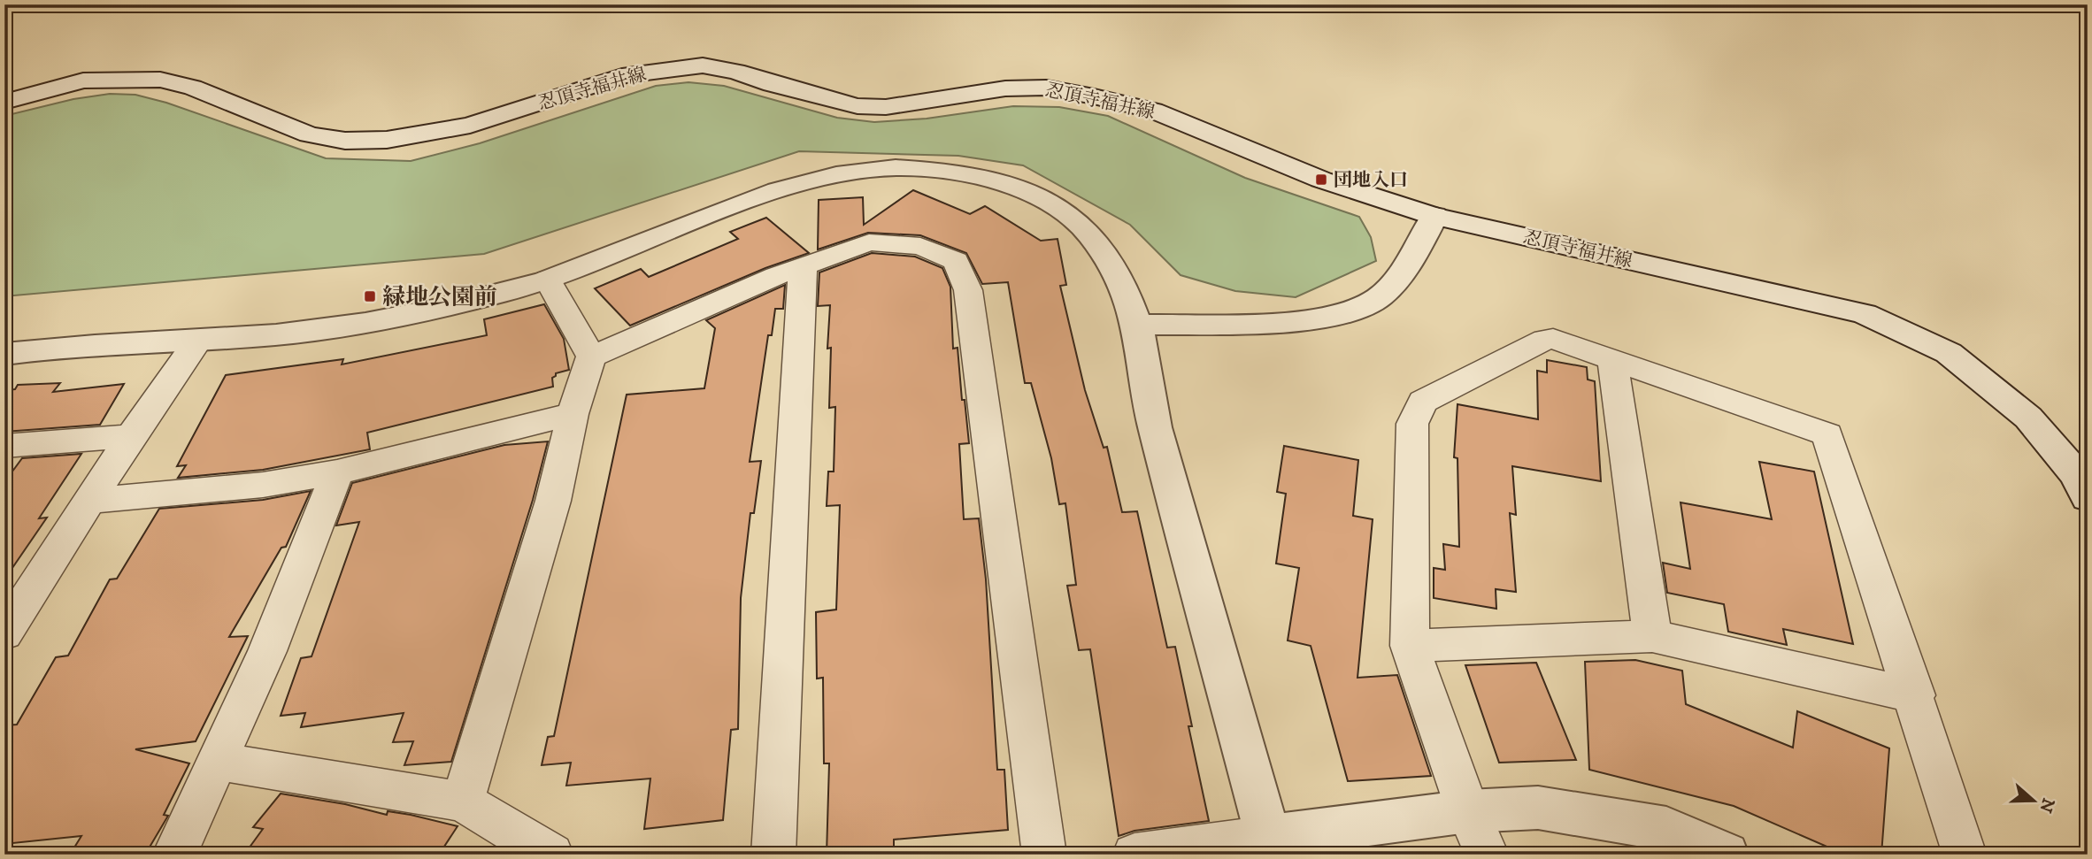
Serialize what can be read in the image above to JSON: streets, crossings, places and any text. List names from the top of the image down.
{
  "streets": {
    "main road": ["忍頂寺福井線"]
  },
  "places": {
    "transit": ["団地入口", "緑地公園前"]
  },
  "north": "right"
}
